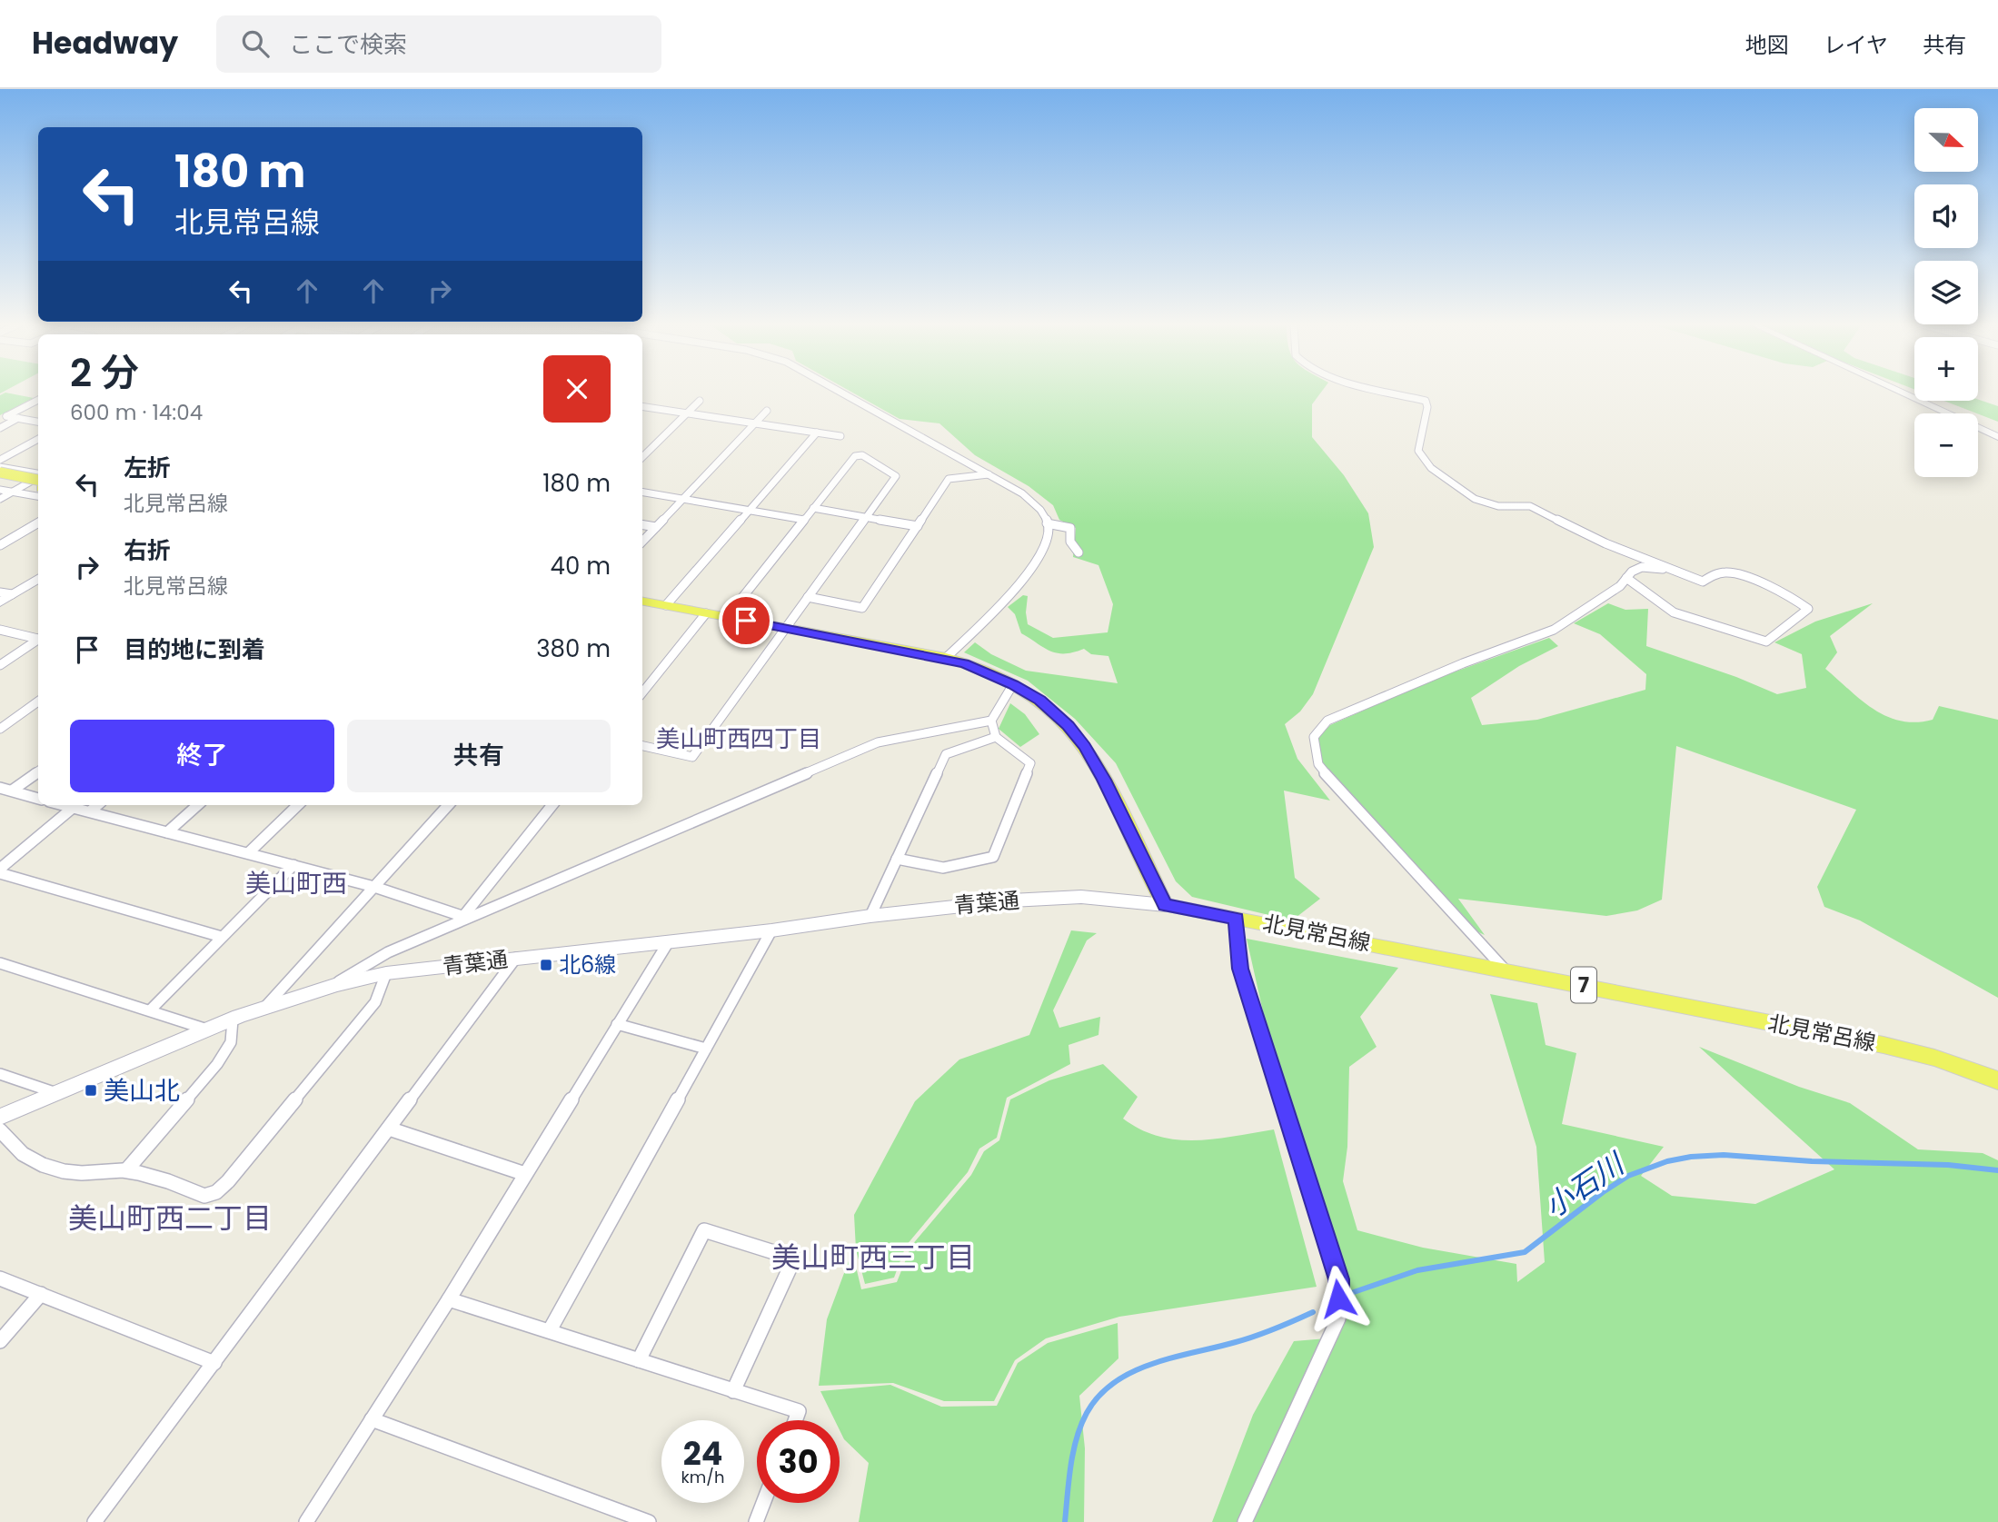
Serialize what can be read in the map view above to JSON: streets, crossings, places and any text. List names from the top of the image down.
{
  "streets": {
    "main road": ["北見常呂線", "7"],
    "street": ["青葉通"]
  },
  "crossings": [
    ["青葉通", "北見常呂線"]
  ],
  "districts": [
    "美山町西四丁目",
    "美山町西",
    "美山町西二丁目",
    "美山町西三丁目"
  ],
  "water": ["小石川"],
  "places": {
    "transit": ["北6線", "美山北"]
  },
  "north": "right",
  "page": {
    "header": "Headway",
    "search": "ここで検索",
    "nav": ["地図", "レイヤ", "共有"],
    "map_buttons": ["+", "−"],
    "turn": ["180 m", "北見常呂線"],
    "heading": ["2 分", "600 m · 14:04"],
    "list": [
      {
        "name": "左折",
        "note": "北見常呂線",
        "value": "180 m"
      },
      {
        "name": "右折",
        "note": "北見常呂線",
        "value": "40 m"
      },
      {
        "name": "目的地に到着",
        "value": "380 m"
      }
    ],
    "buttons": ["終了", "共有"],
    "speed": "24 km/h",
    "limit": "30"
  }
}
